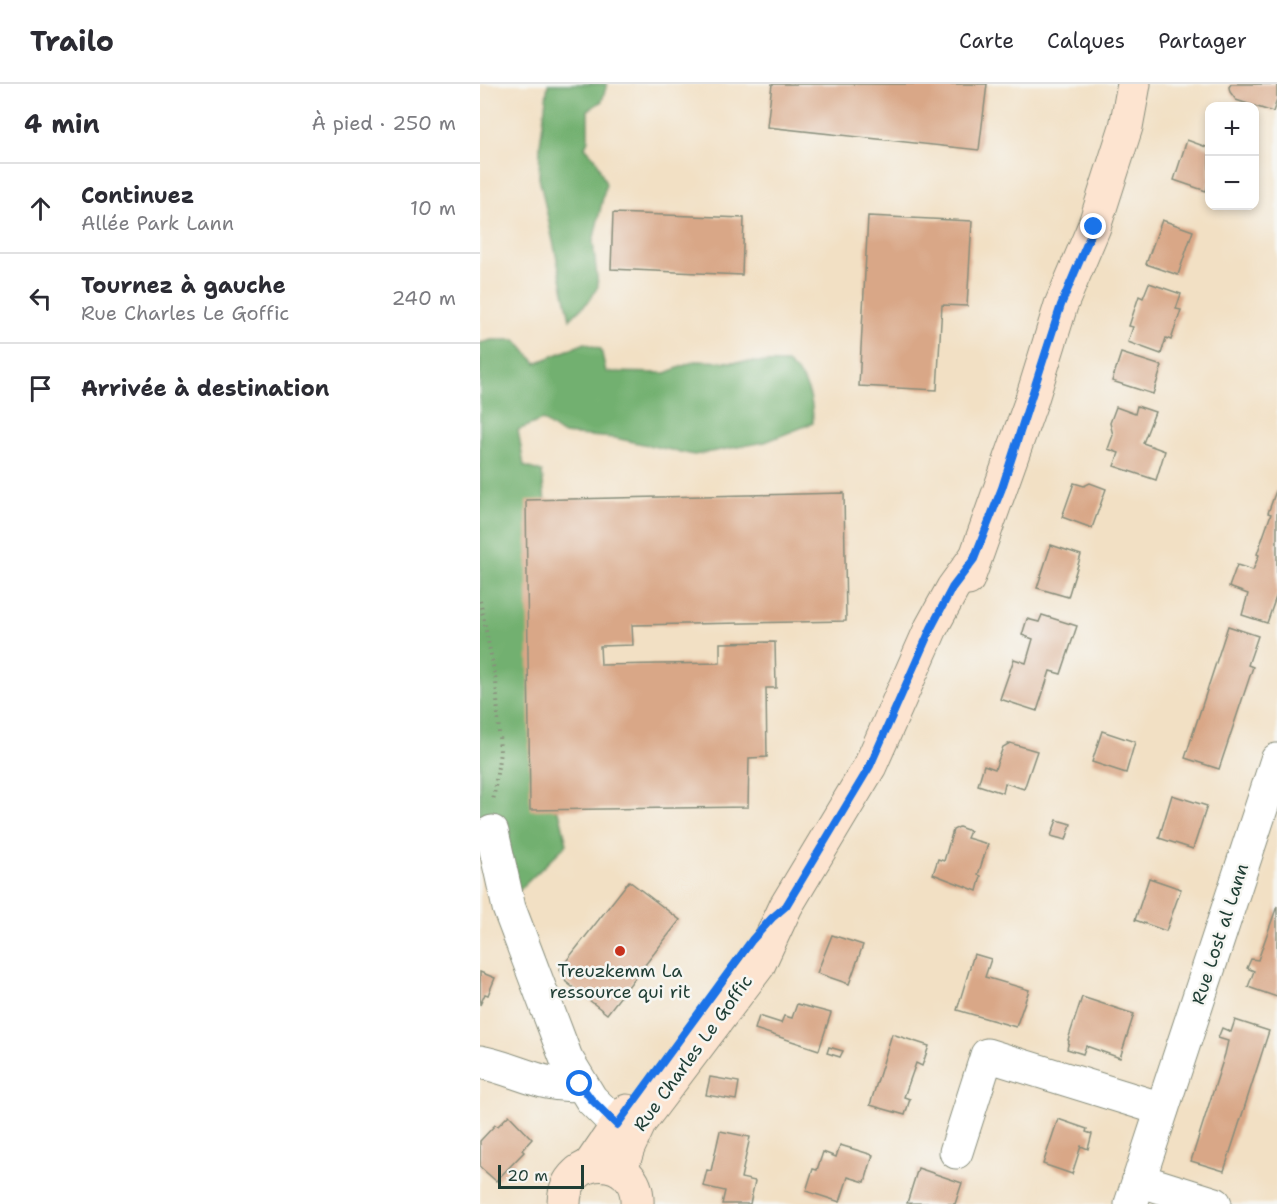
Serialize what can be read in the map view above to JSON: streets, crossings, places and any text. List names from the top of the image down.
{
  "streets": {
    "street": ["Rue Lost al Lann", "Rue Charles Le Goffic"]
  },
  "places": ["Treuzkemm La ressource qui rit"],
  "scale_bar": "20 m",
  "page": {
    "header": "Trailo",
    "nav": ["Carte", "Calques", "Partager"],
    "heading": ["4 min", "À pied · 250 m"],
    "map_buttons": ["+", "−"],
    "list": [
      ["Continuez", "Allée Park Lann", "10 m"],
      ["Tournez à gauche", "Rue Charles Le Goffic", "240 m"],
      "Arrivée à destination"
    ],
    "scale": "20 m"
  }
}
